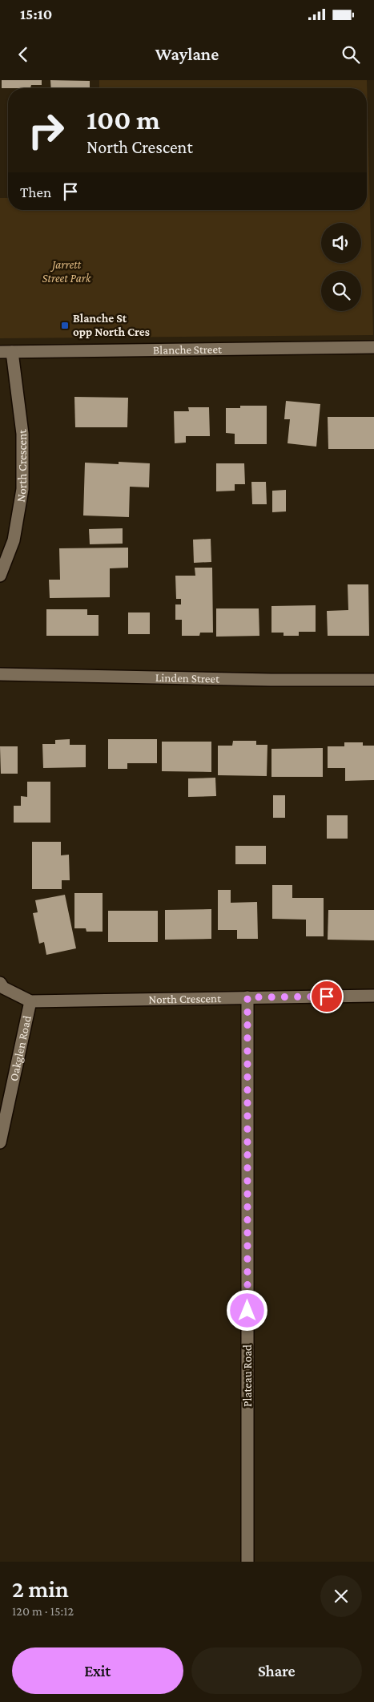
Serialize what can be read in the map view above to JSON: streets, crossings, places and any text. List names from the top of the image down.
{
  "streets": {
    "street": [
      "Blanche Street",
      "North Crescent",
      "Linden Street",
      "Oakglen Road",
      "Plateau Road"
    ]
  },
  "crossings": [
    ["Blanche Street", "North Crescent"],
    ["North Crescent", "Oakglen Road"],
    ["North Crescent", "Plateau Road"]
  ],
  "parks": ["Jarrett Street Park"],
  "places": {
    "transit": ["Blanche St opp North Cres"]
  },
  "page": {
    "status": "15:10",
    "header": "Waylane",
    "turn": ["100 m", "North Crescent"],
    "then": "Then",
    "heading": ["2 min", "120 m · 15:12"],
    "buttons": ["Exit", "Share"]
  }
}
